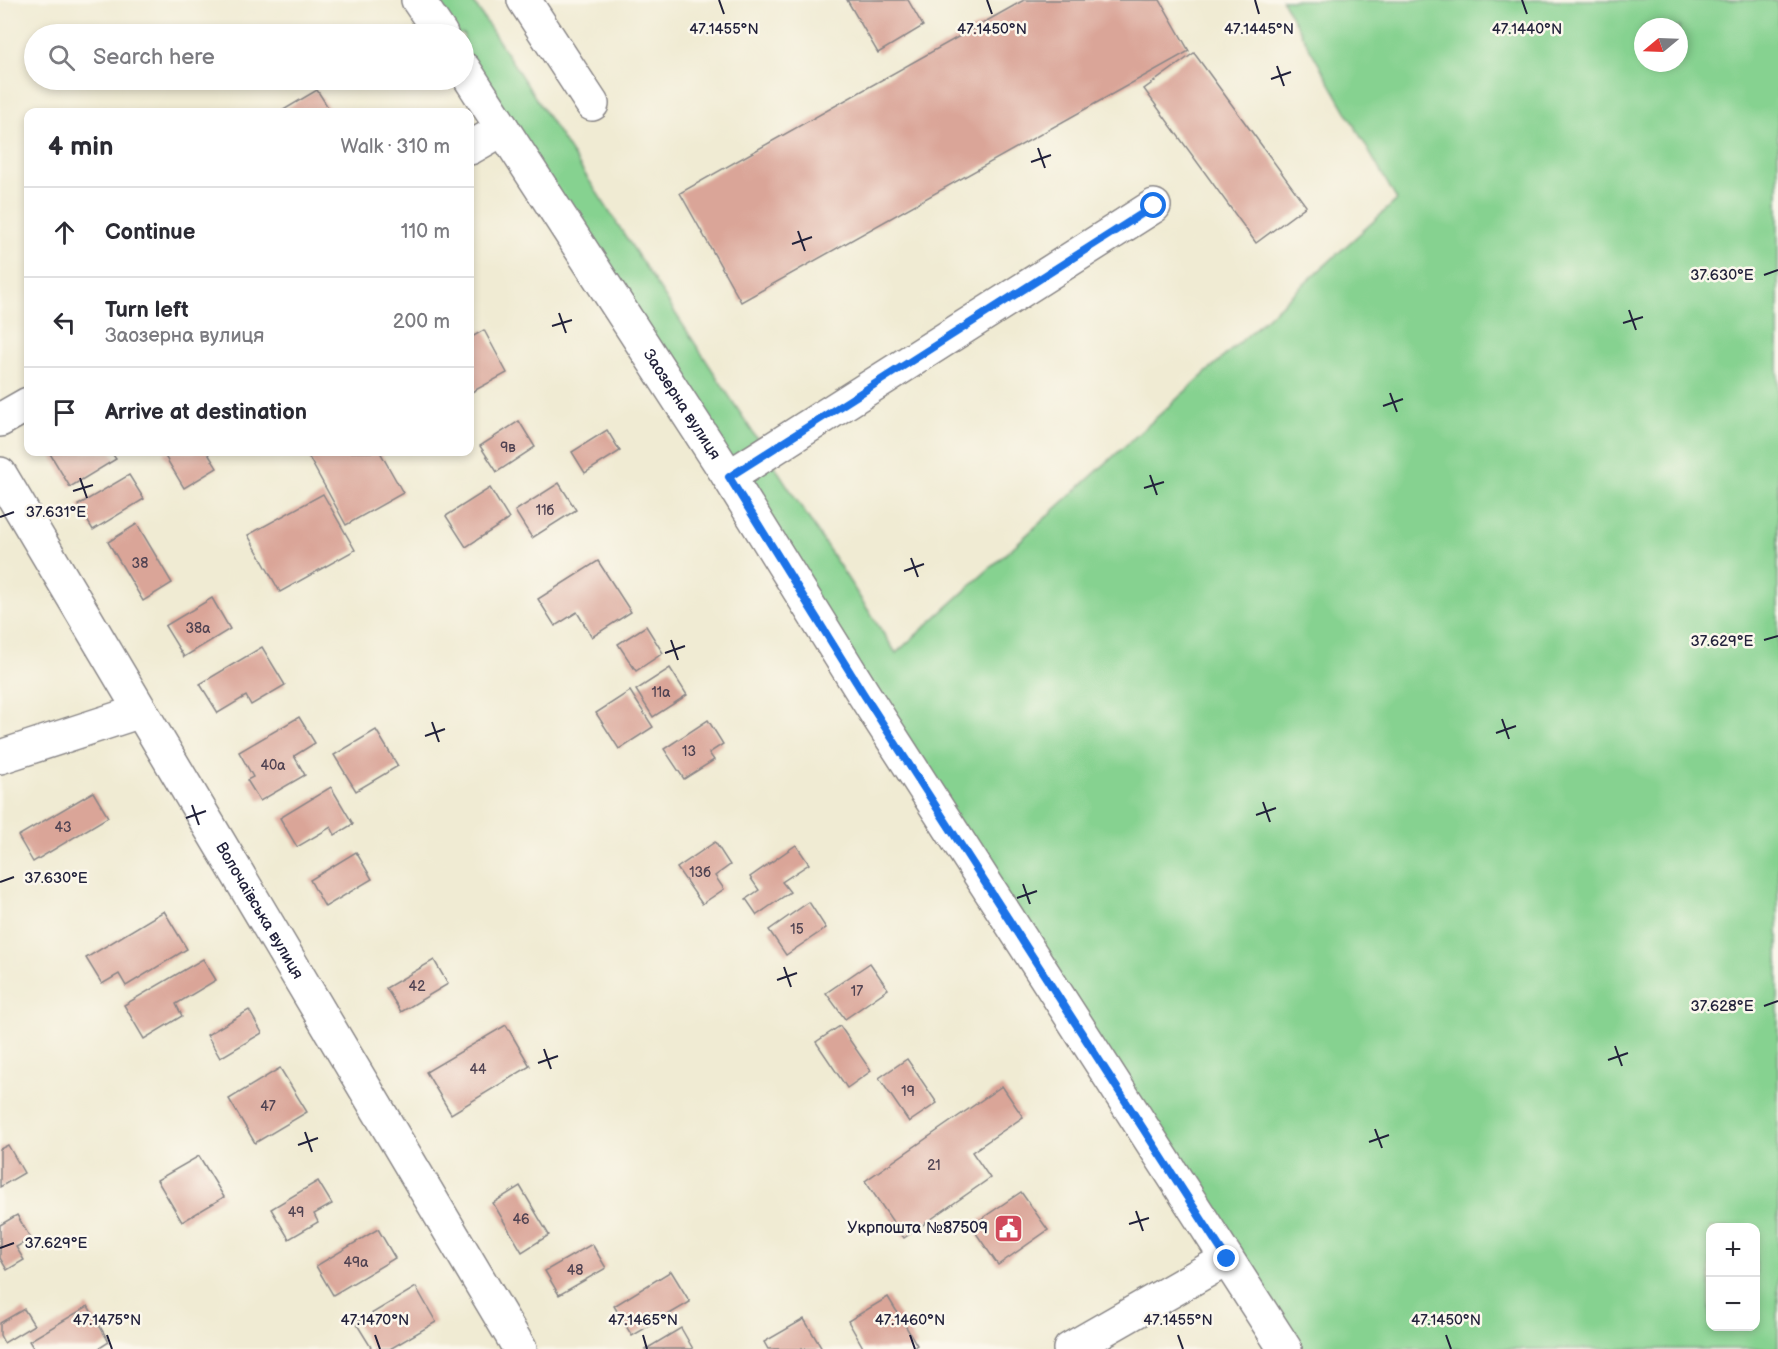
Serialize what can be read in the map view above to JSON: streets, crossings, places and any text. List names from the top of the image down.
{
  "streets": {
    "street": ["Заозерна вулиця", "Волочаївська вулиця"]
  },
  "places": {
    "public building": ["Укрпошта №87509"]
  },
  "house_numbers": [
    "9в",
    "11б",
    "38",
    "38а",
    "11а",
    "13",
    "40а",
    "43",
    "13б",
    "15",
    "42",
    "17",
    "44",
    "19",
    "47",
    "21",
    "49",
    "46",
    "49а",
    "48"
  ],
  "north": "left",
  "page": {
    "search": "Search here",
    "heading": ["4 min", "Walk · 310 m"],
    "list": [
      ["Continue", "110 m"],
      ["Turn left", "Заозерна вулиця", "200 m"],
      "Arrive at destination"
    ],
    "map_buttons": ["+", "−"]
  },
  "coordinates": [
    "47.1440°N",
    "47.1455°N",
    "47.1450°N",
    "47.1445°N",
    "37.630°E",
    "37.631°E",
    "37.629°E",
    "37.628°E",
    "47.1475°N",
    "47.1470°N",
    "47.1465°N",
    "47.1460°N"
  ]
}
